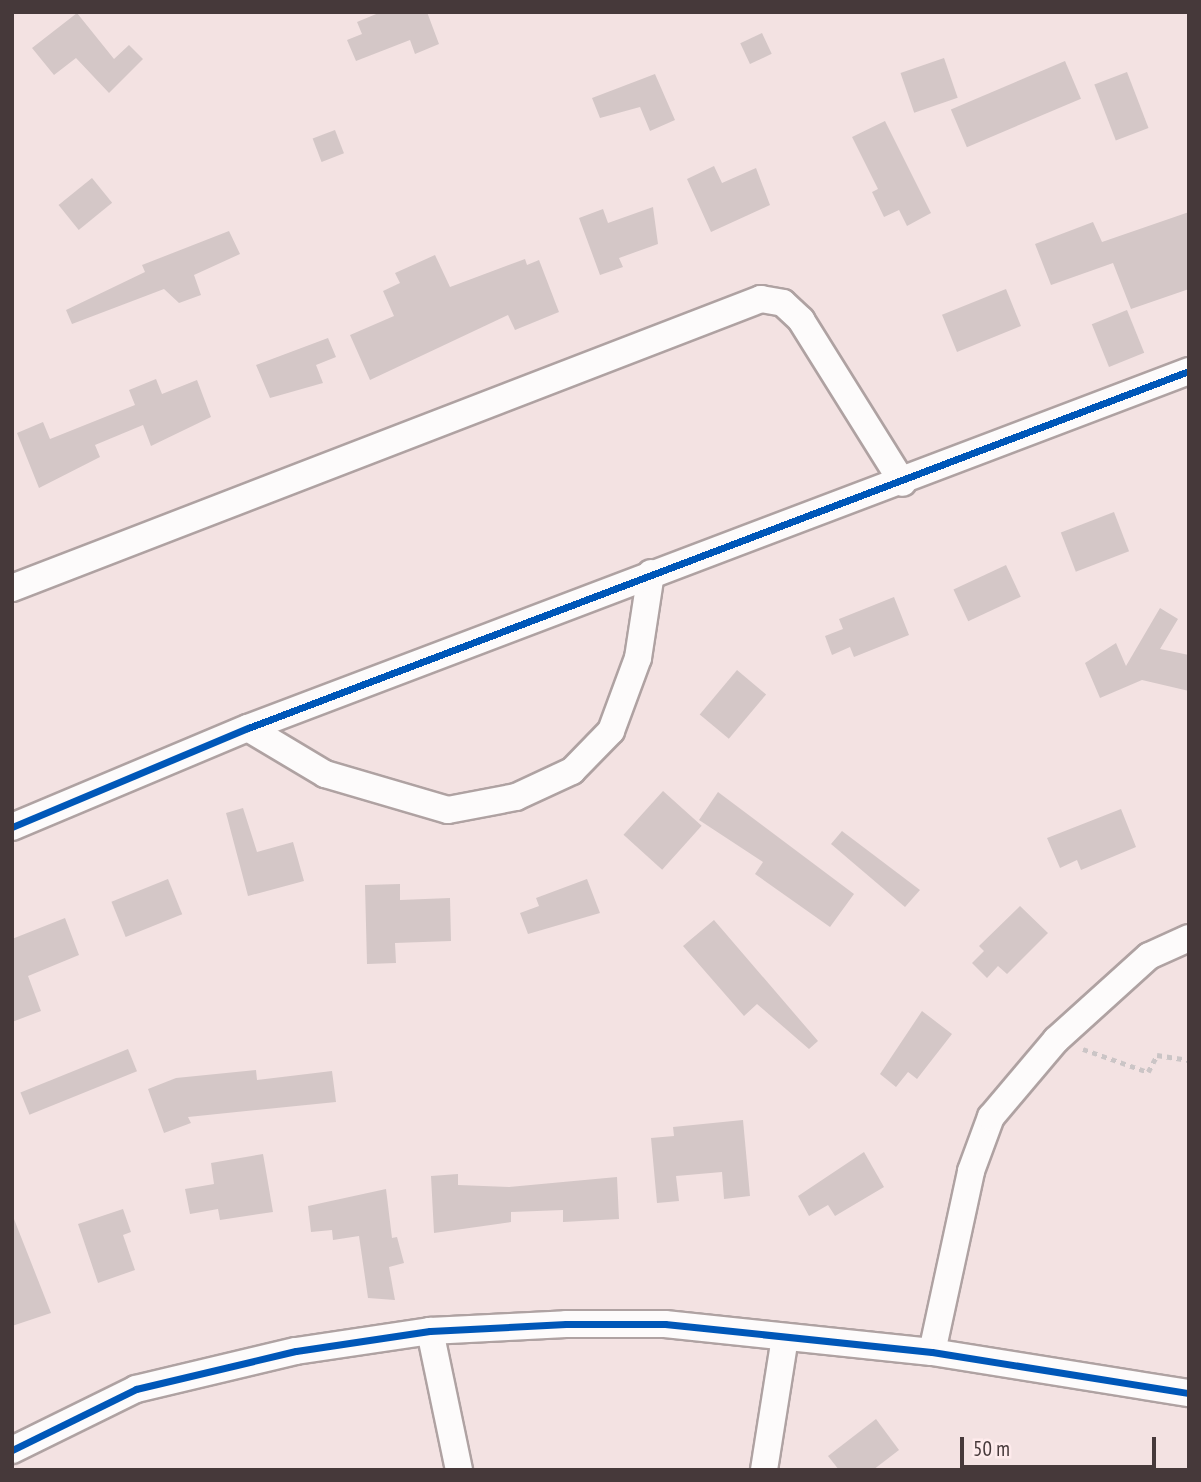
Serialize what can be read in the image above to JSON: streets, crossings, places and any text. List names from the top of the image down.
{
  "scale_bar": "50 m"
}
